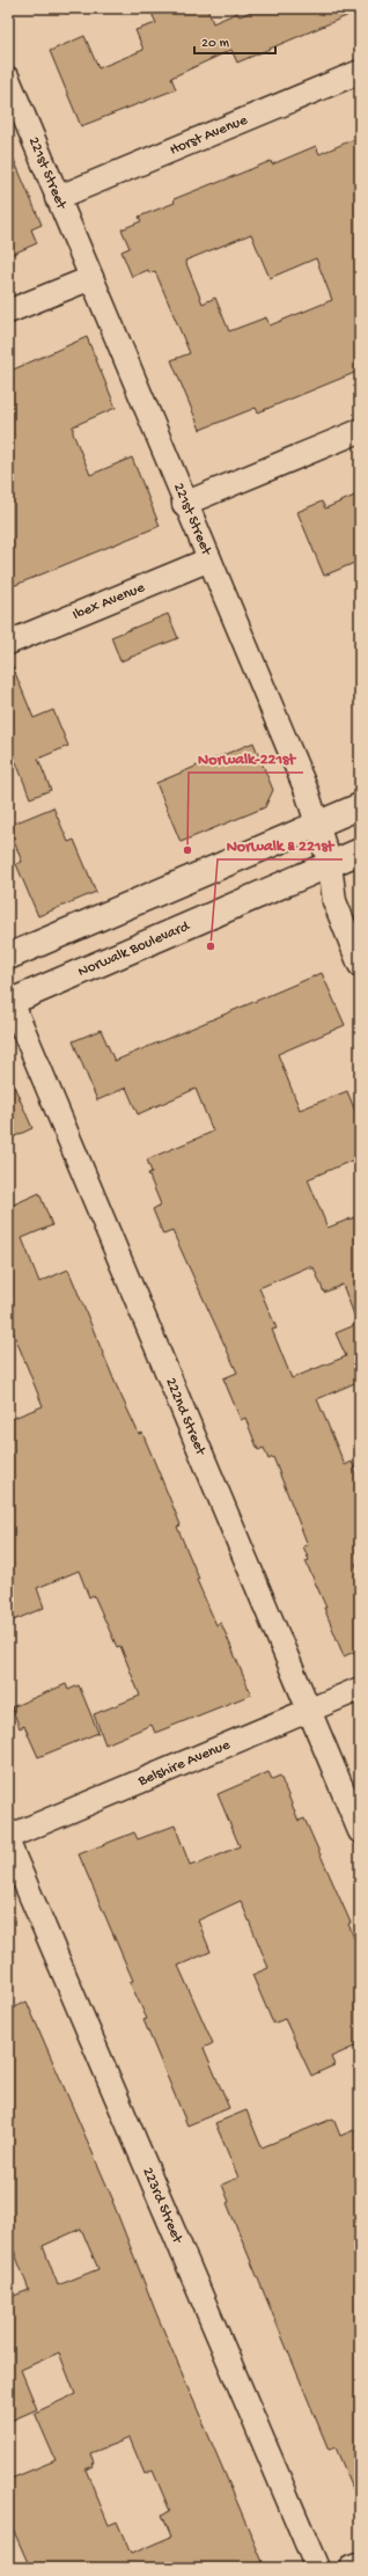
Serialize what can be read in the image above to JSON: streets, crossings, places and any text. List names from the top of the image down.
{
  "streets": {
    "main road": ["Norwalk Boulevard"],
    "street": [
      "Horst Avenue",
      "221st Street",
      "Ibex Avenue",
      "222nd Street",
      "Belshire Avenue",
      "223rd Street"
    ]
  },
  "crossings": [
    ["Horst Avenue", "221st Street"],
    ["221st Street", "Ibex Avenue"],
    ["221st Street", "Norwalk Boulevard"],
    ["Norwalk Boulevard", "222nd Street"],
    ["222nd Street", "Belshire Avenue"]
  ],
  "places": ["Norwalk-221st", "Norwalk & 221st"],
  "scale_bar": "20 m"
}
